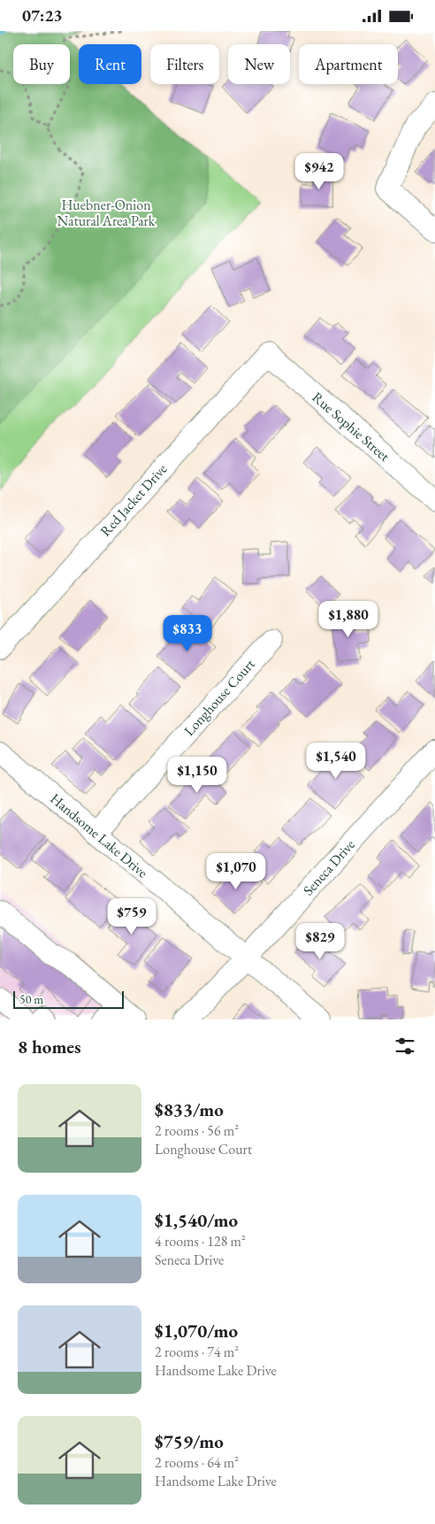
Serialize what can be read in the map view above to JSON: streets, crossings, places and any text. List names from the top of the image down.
{
  "streets": {
    "street": [
      "Rue Sophie Street",
      "Red Jacket Drive",
      "Longhouse Court",
      "Handsome Lake Drive",
      "Seneca Drive"
    ]
  },
  "crossings": [
    ["Rue Sophie Street", "Red Jacket Drive"],
    ["Longhouse Court", "Handsome Lake Drive"],
    ["Handsome Lake Drive", "Seneca Drive"]
  ],
  "parks": ["Huebner-Onion Natural Area Park"],
  "scale_bar": "50 m",
  "page": {
    "status": "07:23",
    "chip": [
      "Buy",
      "Rent",
      "Filters",
      "New",
      "Apartment"
    ],
    "price": [
      "$942",
      "$1,880",
      "$833",
      "$1,540",
      "$1,150",
      "$1,070",
      "$759",
      "$829"
    ],
    "scale": "50 m",
    "heading": "8 homes",
    "list": [
      {
        "name": "$833/mo",
        "note": "2 rooms · 56 m² · Longhouse Court"
      },
      {
        "name": "$1,540/mo",
        "note": "4 rooms · 128 m² · Seneca Drive"
      },
      {
        "name": "$1,070/mo",
        "note": "2 rooms · 74 m² · Handsome Lake Drive"
      },
      {
        "name": "$759/mo",
        "note": "2 rooms · 64 m² · Handsome Lake Drive"
      }
    ]
  }
}
